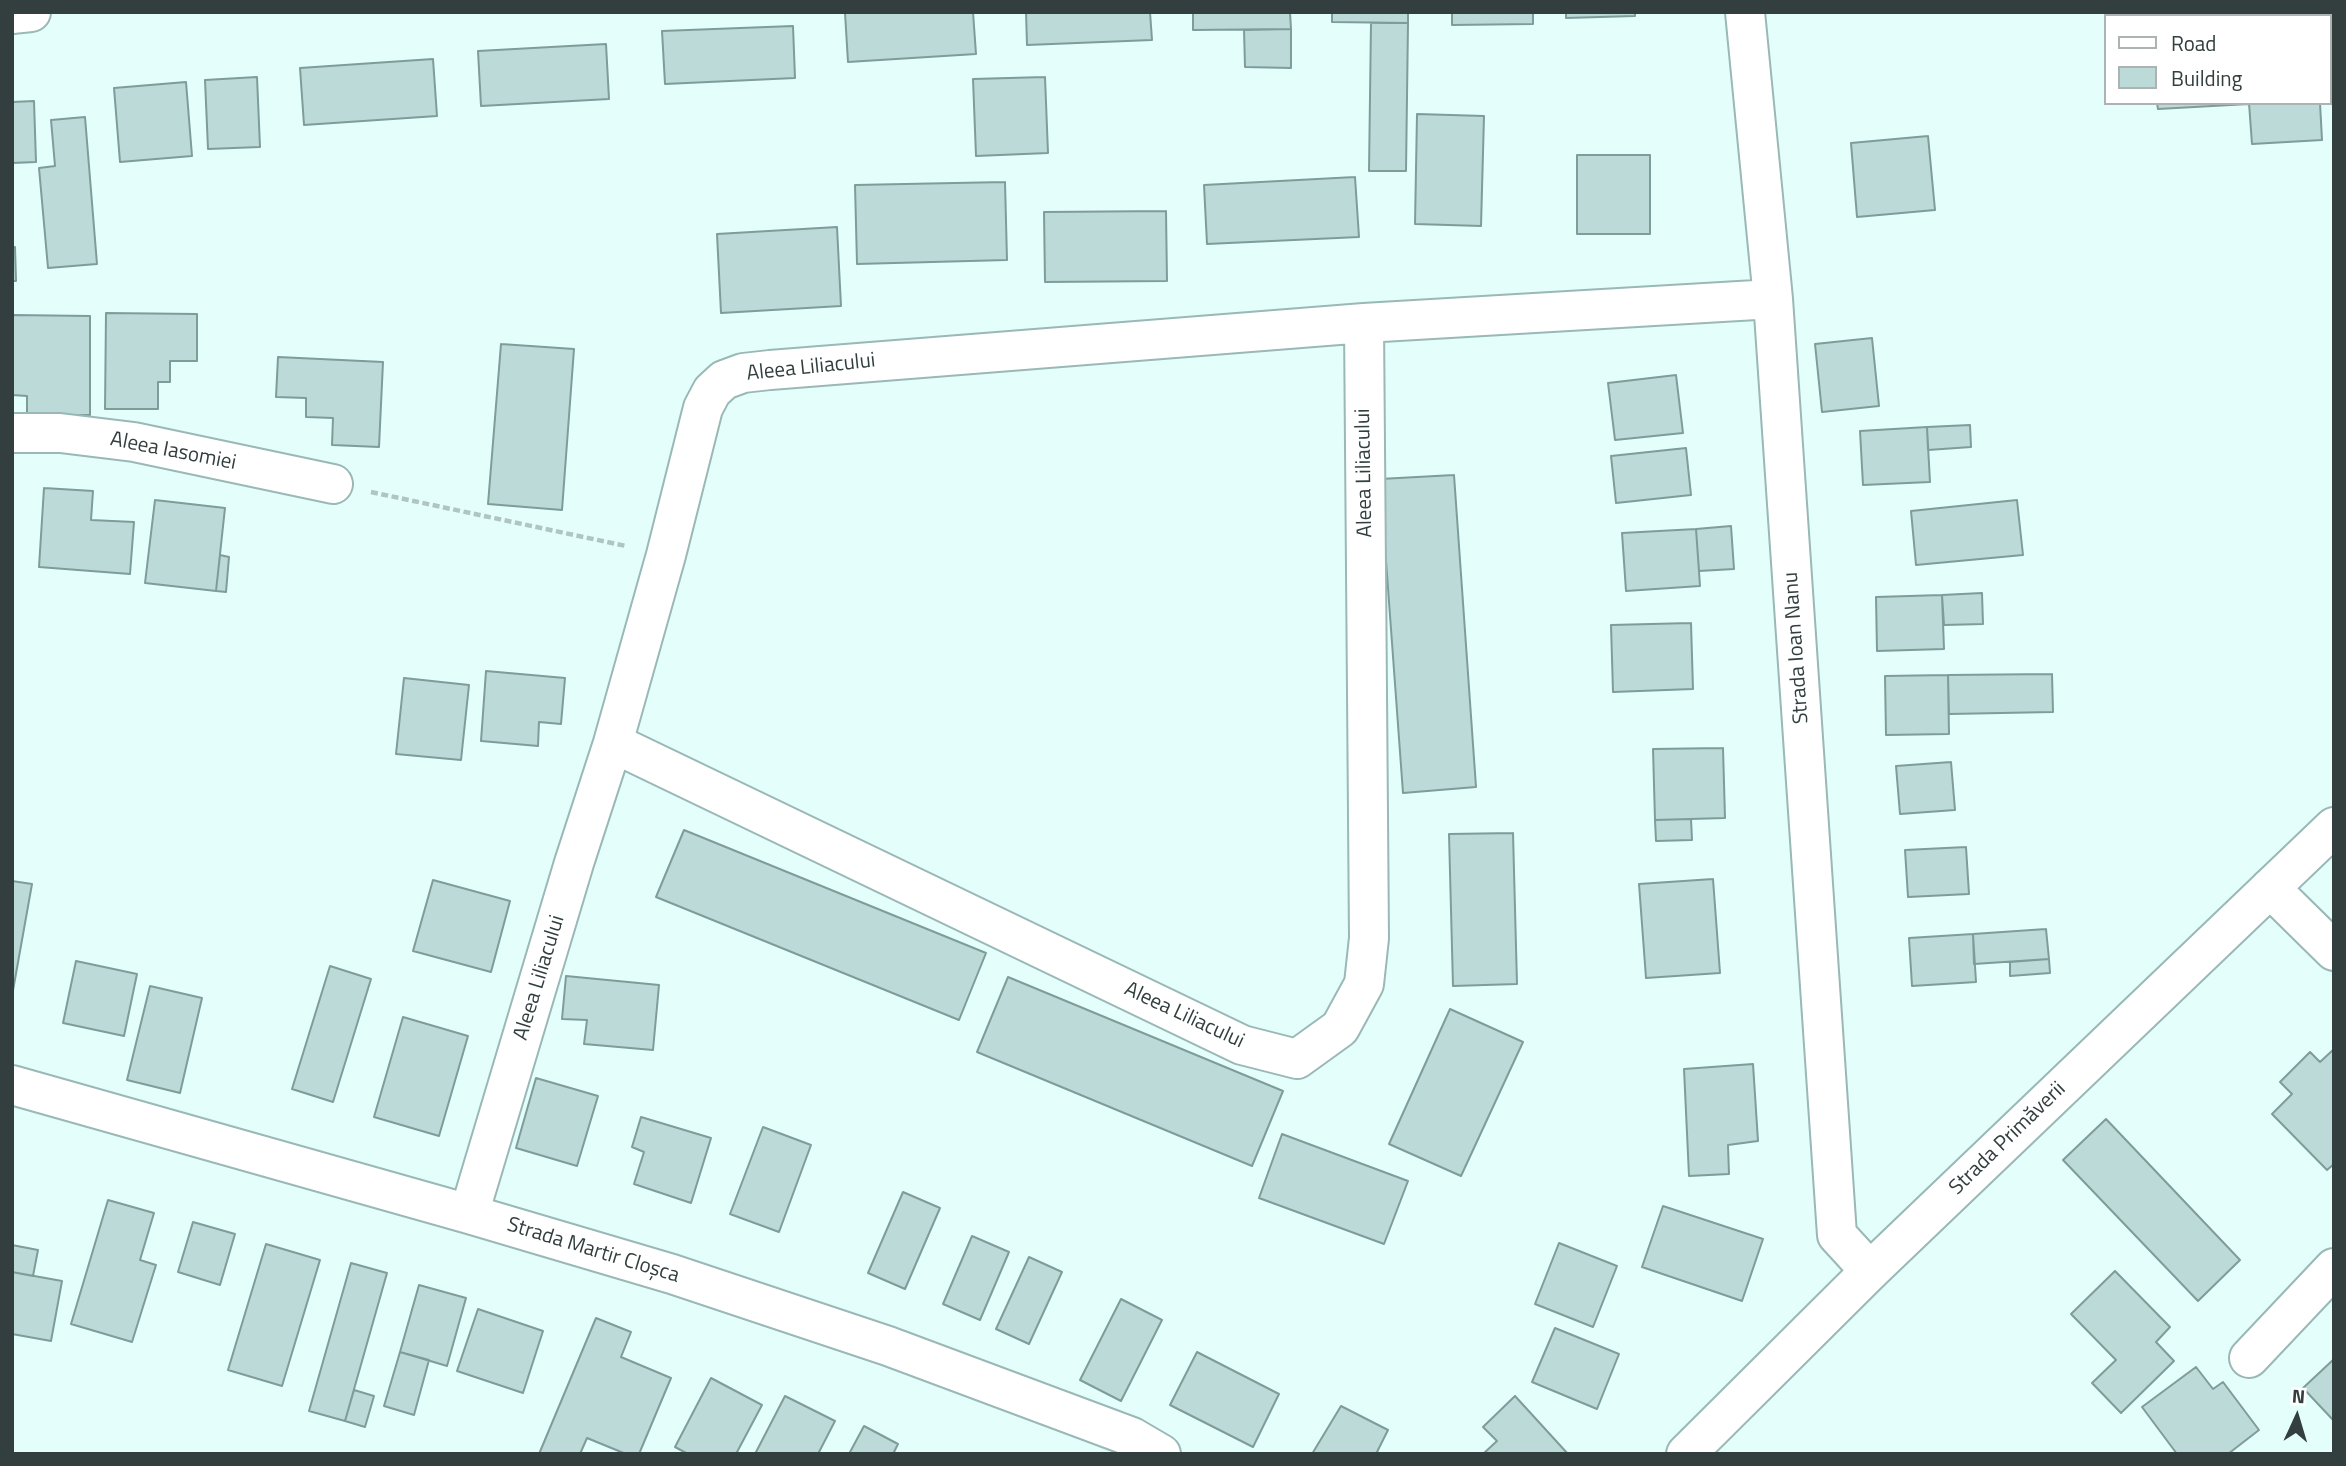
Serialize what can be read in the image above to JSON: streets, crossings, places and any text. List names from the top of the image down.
{
  "streets": {
    "street": [
      "Aleea Liliacului",
      "Aleea Iasomiei",
      "Strada Ioan Nanu",
      "Strada Primăverii",
      "Strada Martir Cloșca"
    ]
  },
  "crossings": [
    ["Aleea Liliacului", "Strada Ioan Nanu"],
    ["Aleea Liliacului", "Strada Martir Cloșca"],
    ["Strada Ioan Nanu", "Strada Primăverii"]
  ],
  "legend": ["Road", "Building"],
  "north": "top"
}
